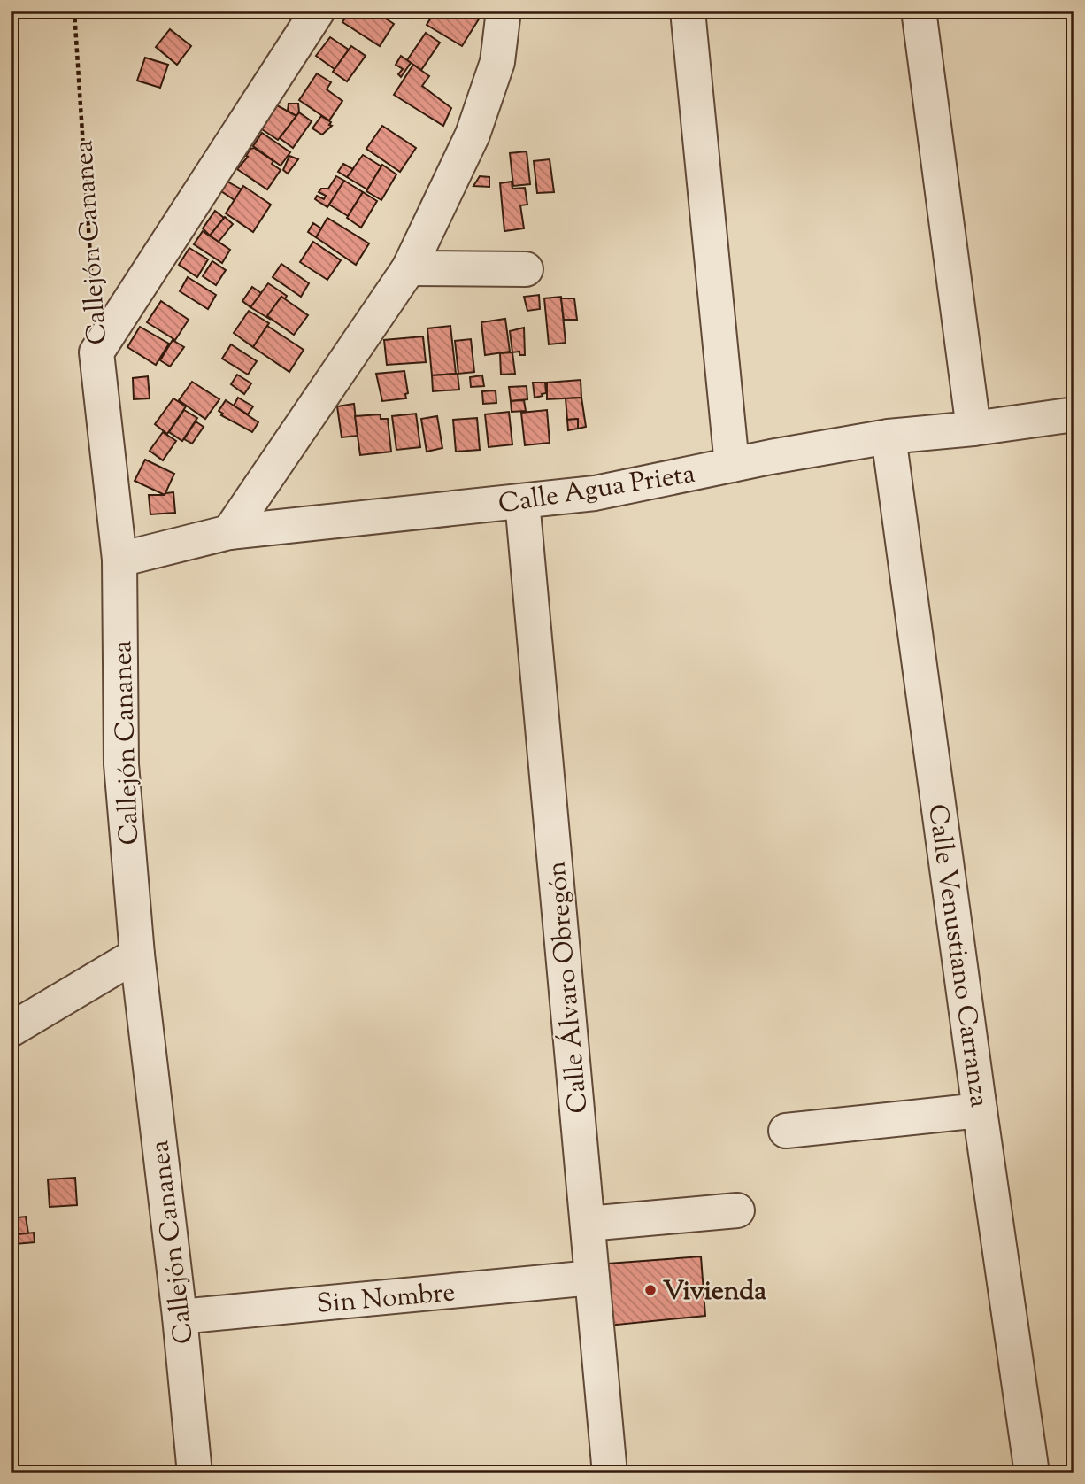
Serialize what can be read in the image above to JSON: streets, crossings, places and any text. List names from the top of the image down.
{
  "streets": {
    "street": [
      "Callejón Cananea",
      "Calle Agua Prieta",
      "Calle Venustiano Carranza",
      "Calle Álvaro Obregón",
      "Sin Nombre"
    ]
  },
  "crossings": [
    ["Callejón Cananea", "Calle Agua Prieta"],
    ["Callejón Cananea", "Sin Nombre"],
    ["Calle Agua Prieta", "Calle Venustiano Carranza"],
    ["Calle Agua Prieta", "Calle Álvaro Obregón"],
    ["Calle Álvaro Obregón", "Sin Nombre"]
  ],
  "places": ["Vivienda"]
}
